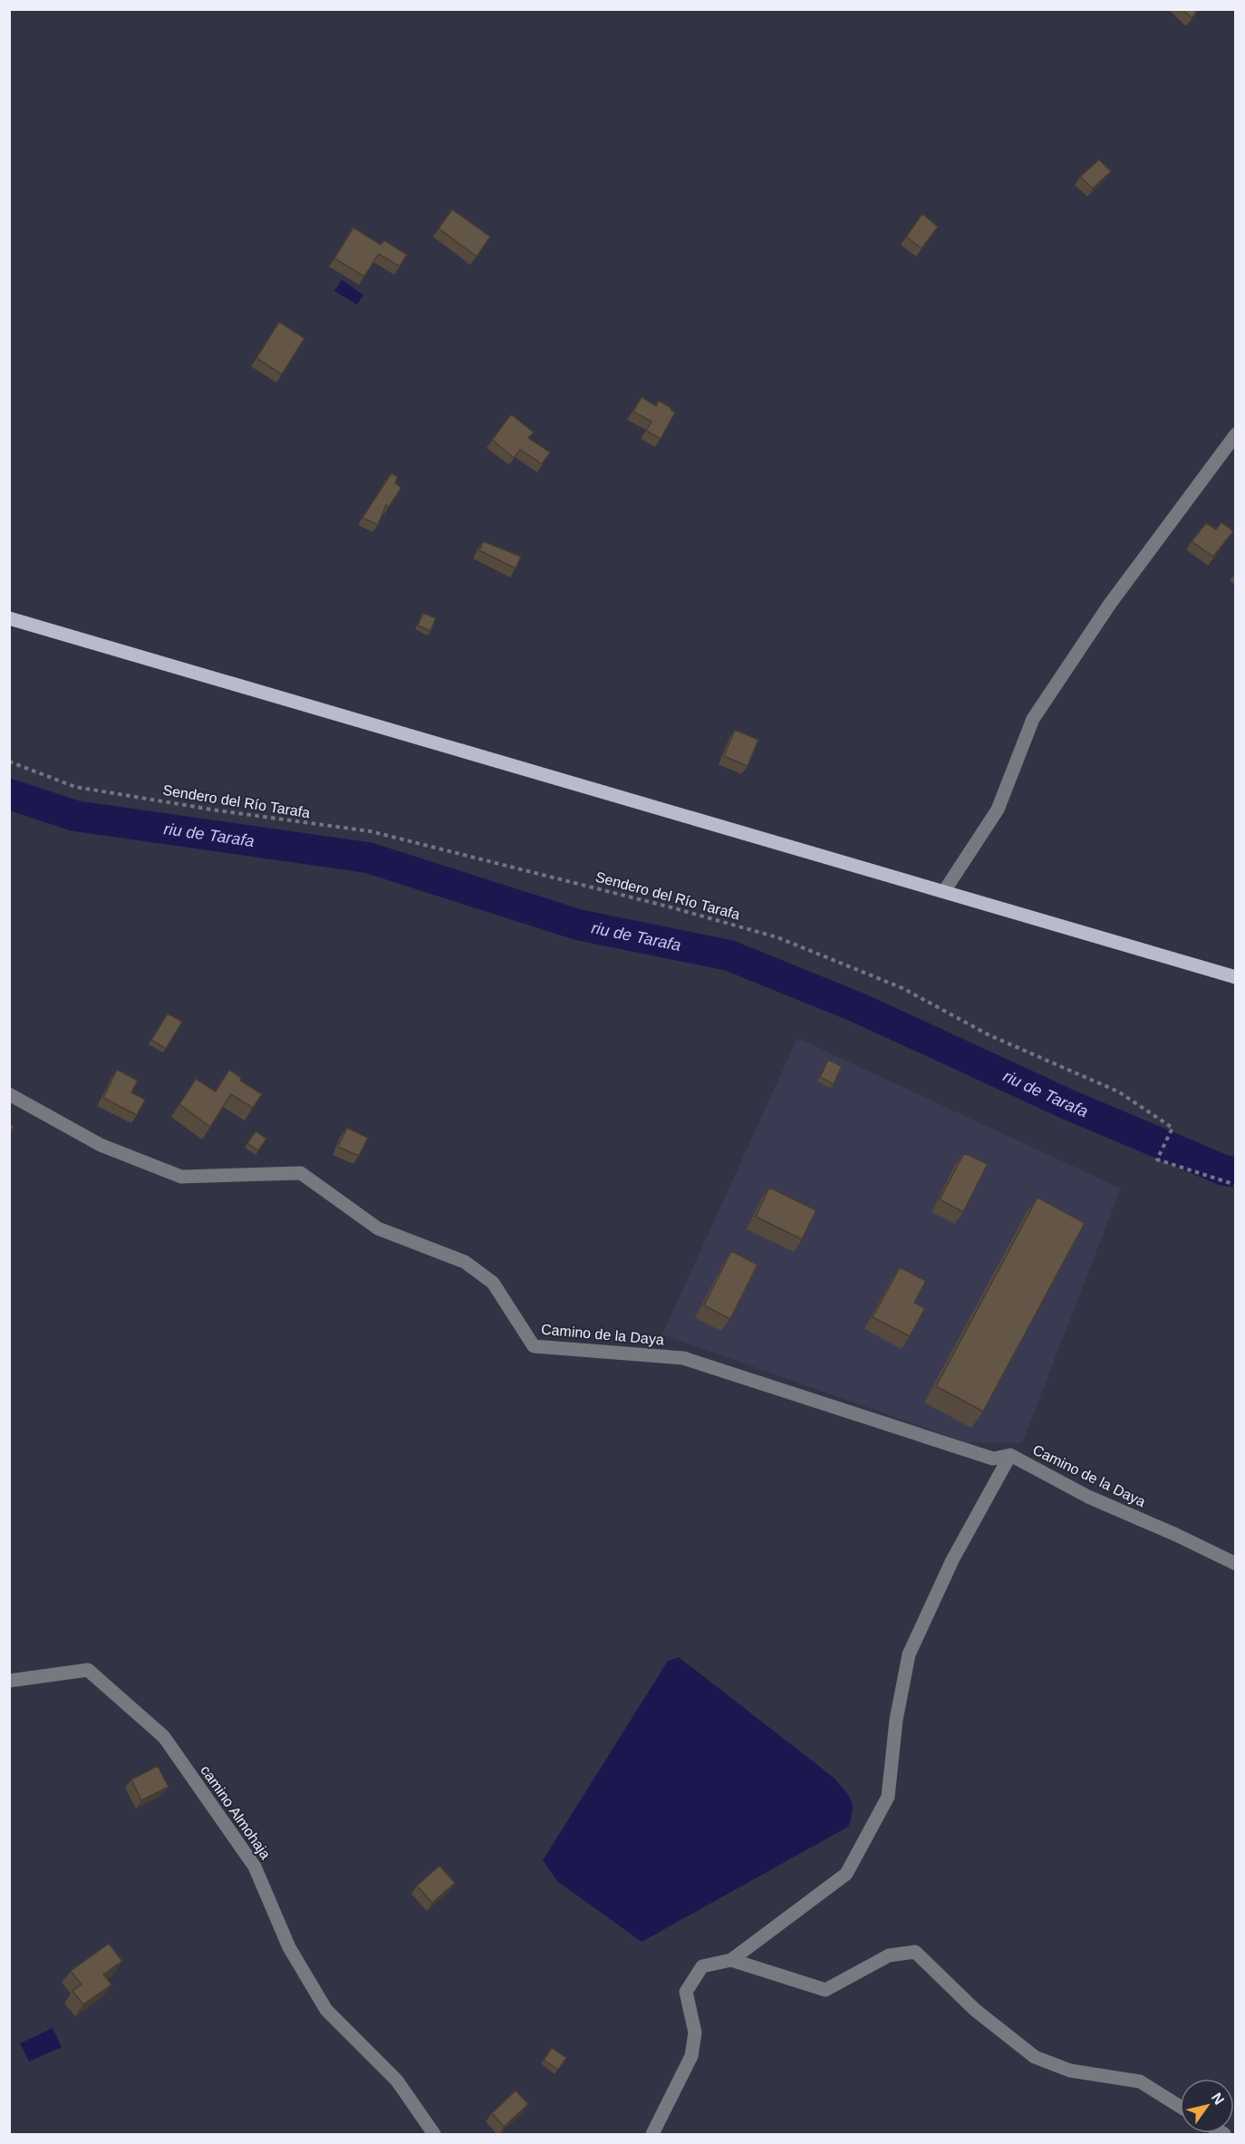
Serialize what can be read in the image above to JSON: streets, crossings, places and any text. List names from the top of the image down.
{
  "streets": {
    "street": ["Camino de la Daya", "camino Almohaja"],
    "path": ["Sendero del Río Tarafa"]
  },
  "water": ["riu de Tarafa"],
  "north": "top right"
}
